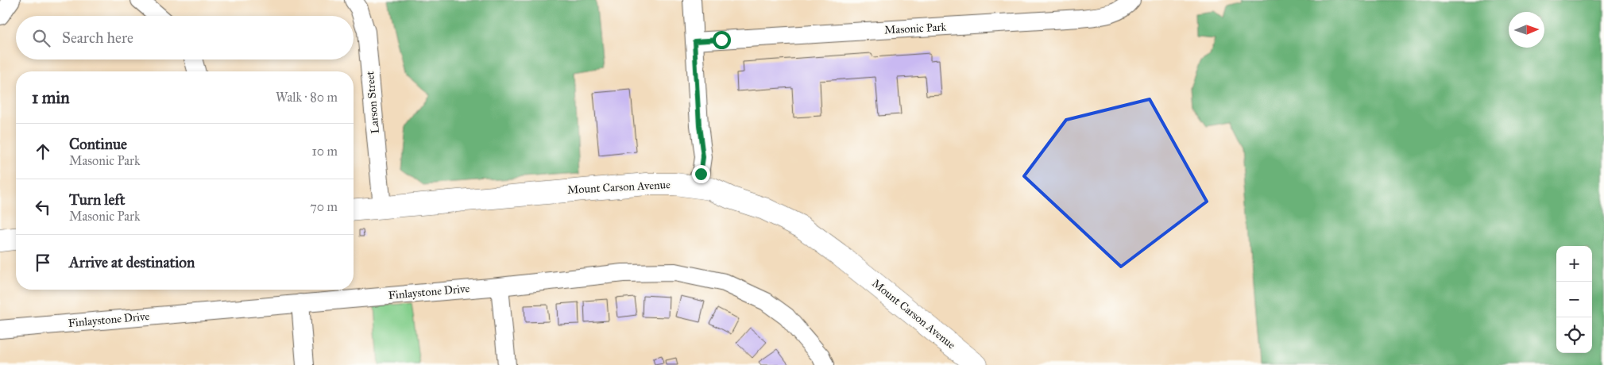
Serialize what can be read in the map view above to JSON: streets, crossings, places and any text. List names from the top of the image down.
{
  "streets": {
    "main road": ["Mount Carson Avenue"],
    "street": ["Masonic Park", "Larson Street", "Finlaystone Drive"]
  },
  "crossings": [
    ["Larson Street", "Mount Carson Avenue"]
  ],
  "north": "right",
  "page": {
    "search": "Search here",
    "heading": ["1 min", "Walk · 80 m"],
    "list": [
      ["Continue", "Masonic Park", "10 m"],
      ["Turn left", "Masonic Park", "70 m"],
      "Arrive at destination"
    ],
    "map_buttons": ["+", "−"]
  }
}
